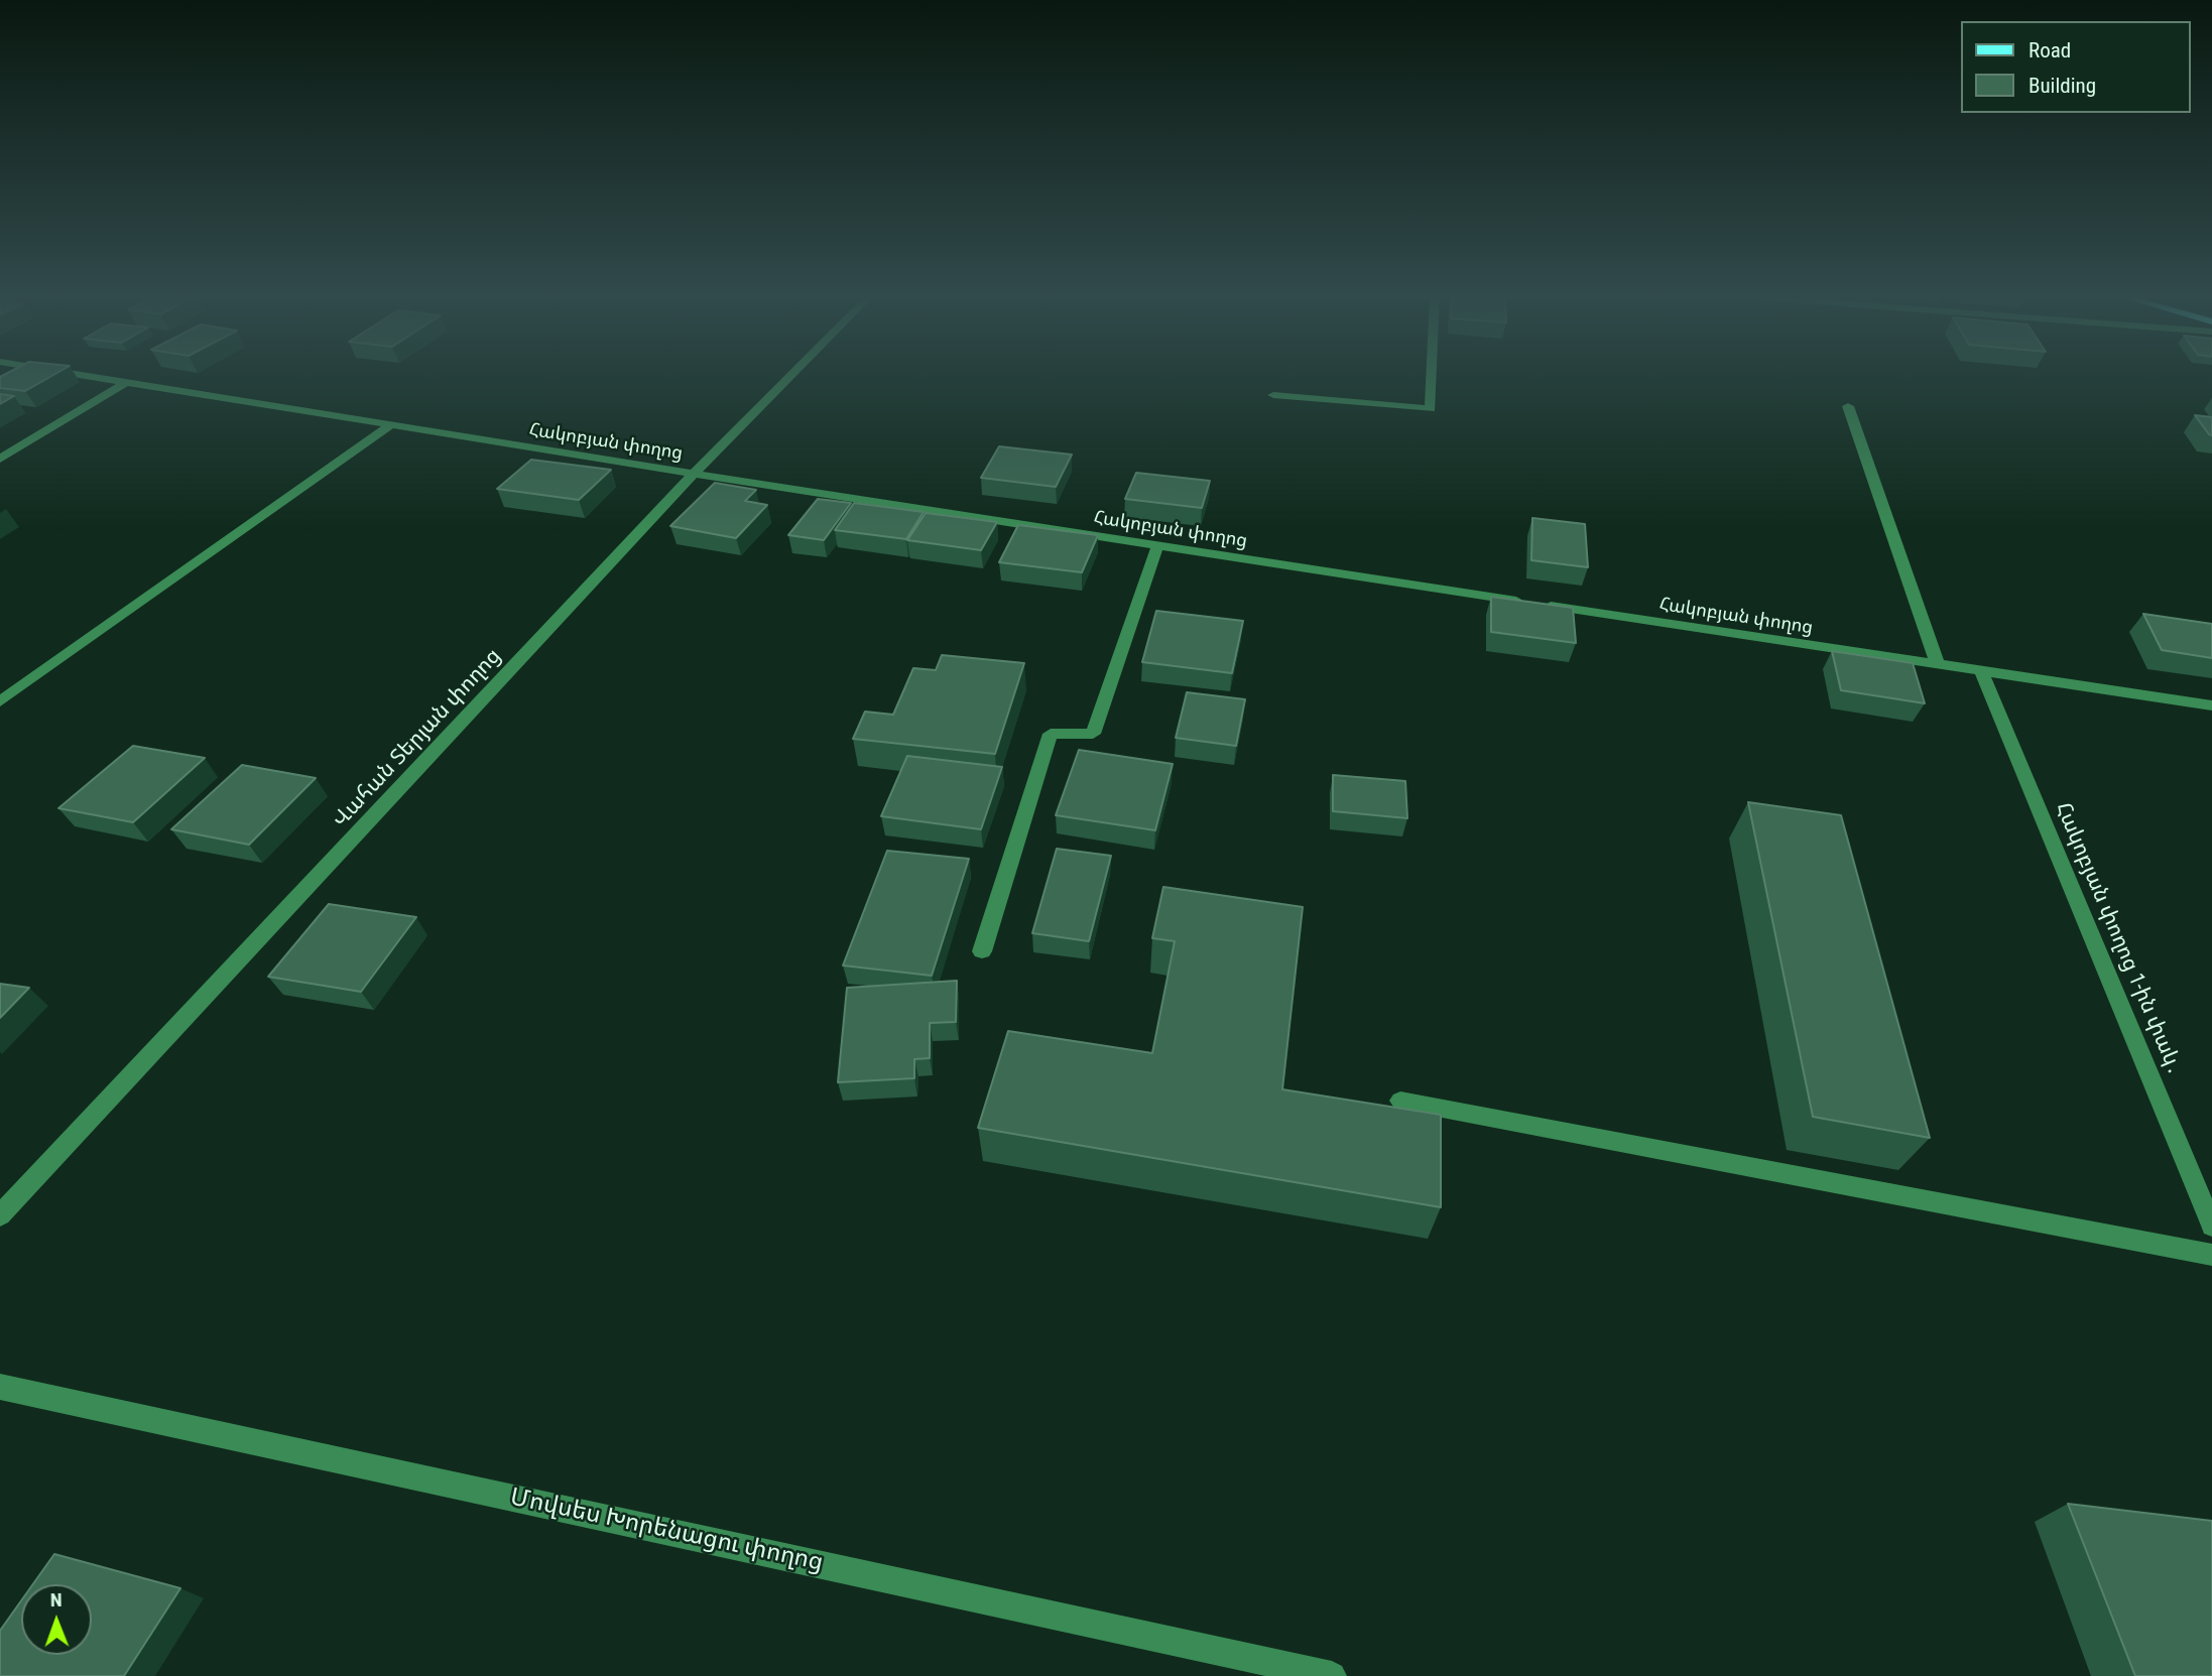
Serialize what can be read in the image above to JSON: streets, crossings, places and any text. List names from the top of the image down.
{
  "streets": {
    "street": [
      "Հակոբյան փողոց",
      "Վահան Տերյան փողոց",
      "Հակոբյան փողոց 1-ին փակ․",
      "Մովսես Խորենացու փողոց"
    ]
  },
  "crossings": [
    ["Հակոբյան փողոց", "Վահան Տերյան փողոց"],
    ["Հակոբյան փողոց", "Հակոբյան փողոց 1-ին փակ․"]
  ],
  "legend": ["Road", "Building"],
  "north": "top"
}
